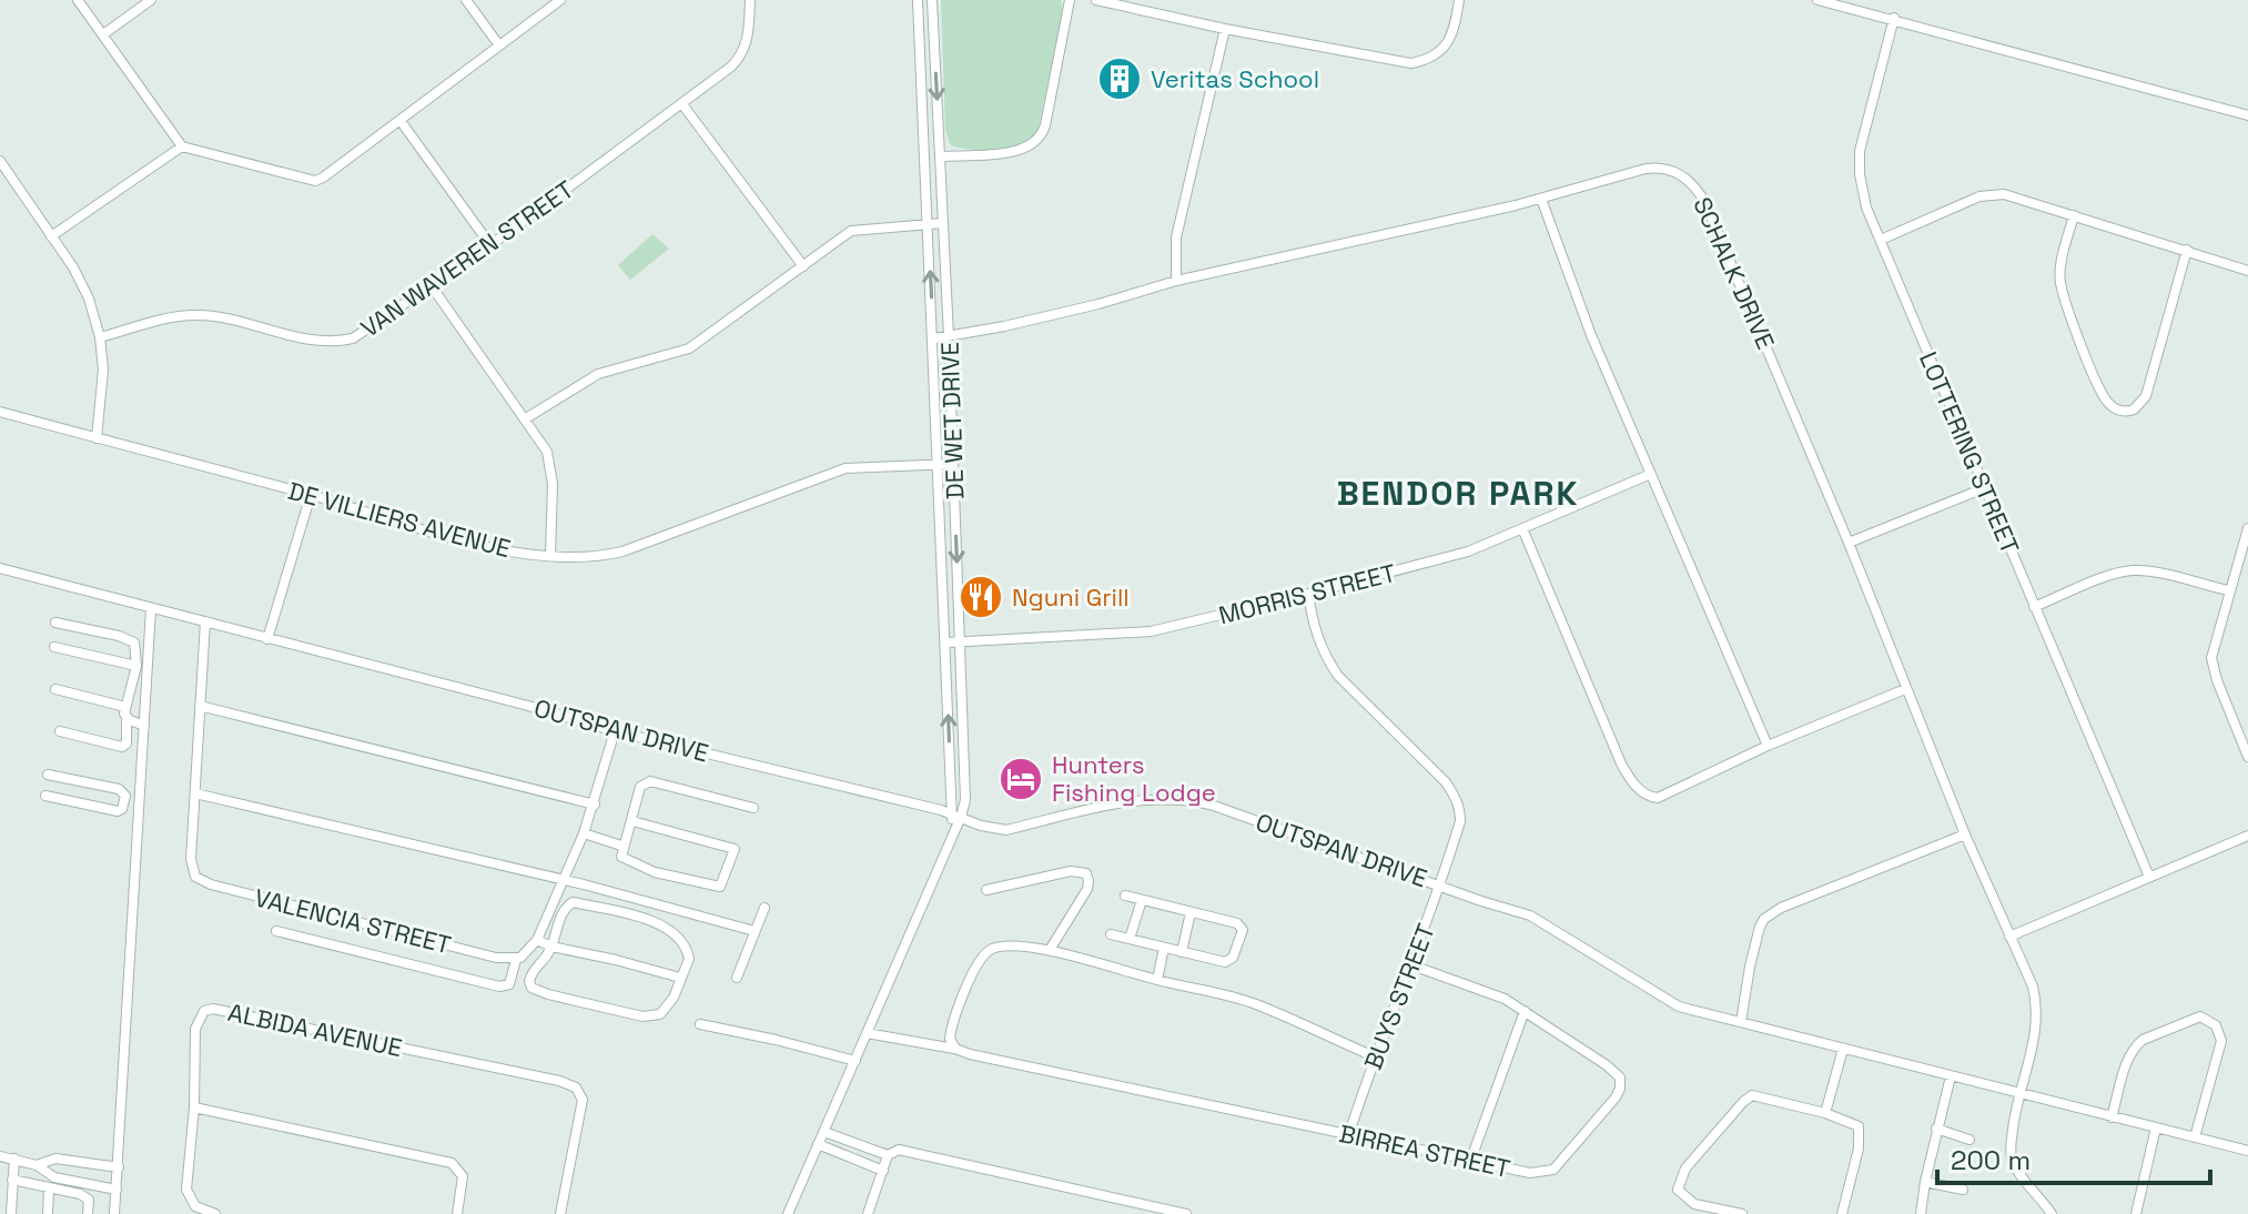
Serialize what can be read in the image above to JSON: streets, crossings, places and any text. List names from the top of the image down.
{
  "streets": {
    "street": [
      "VAN WAVEREN STREET",
      "SCHALK DRIVE",
      "DE WET DRIVE",
      "LOTTERING STREET",
      "DE VILLIERS AVENUE",
      "MORRIS STREET",
      "OUTSPAN DRIVE",
      "VALENCIA STREET",
      "BUYS STREET",
      "ALBIDA AVENUE",
      "BIRREA STREET"
    ]
  },
  "crossings": [
    ["SCHALK DRIVE", "DE WET DRIVE"],
    ["SCHALK DRIVE", "OUTSPAN DRIVE"],
    ["DE WET DRIVE", "DE VILLIERS AVENUE"],
    ["DE WET DRIVE", "MORRIS STREET"],
    ["DE WET DRIVE", "OUTSPAN DRIVE"],
    ["DE WET DRIVE", "BIRREA STREET"],
    ["MORRIS STREET", "BUYS STREET"],
    ["OUTSPAN DRIVE", "VALENCIA STREET"],
    ["OUTSPAN DRIVE", "BUYS STREET"],
    ["BUYS STREET", "BIRREA STREET"]
  ],
  "districts": ["BENDOR PARK"],
  "places": {
    "building": ["Veritas School"],
    "restaurant": ["Nguni Grill"],
    "hotel": ["Hunters Fishing Lodge"]
  },
  "scale_bar": "200 m"
}
